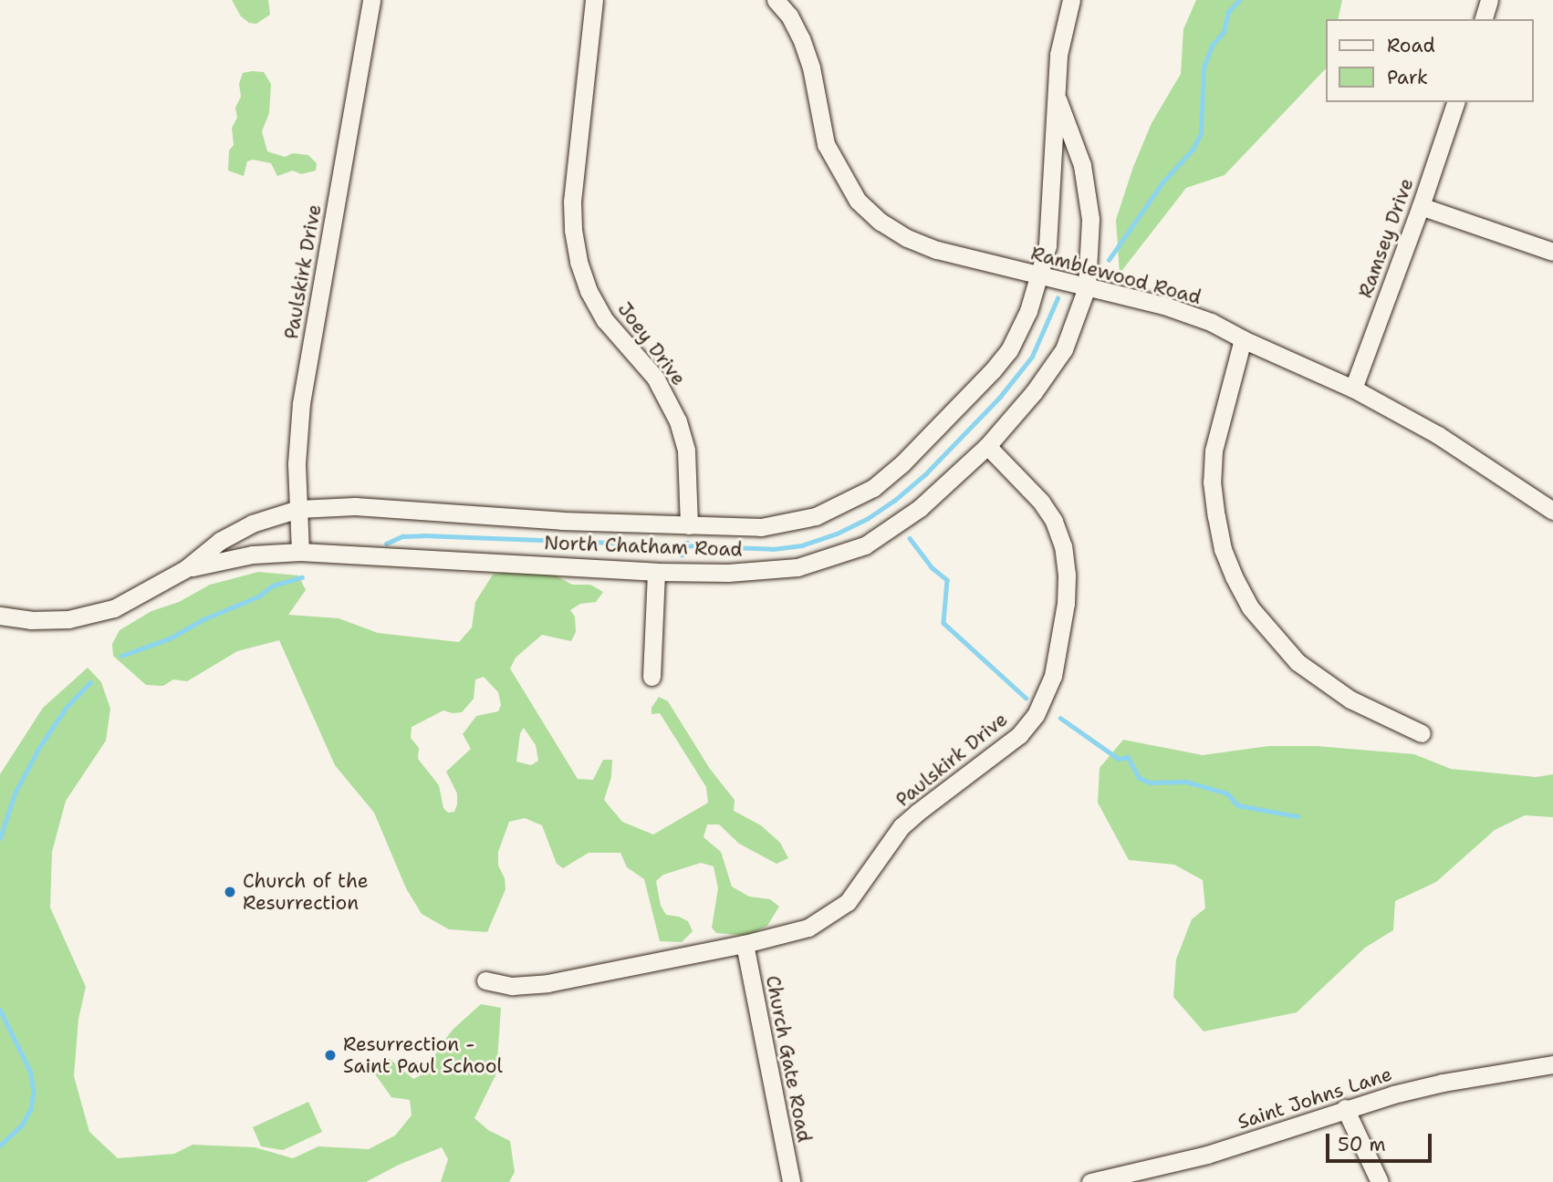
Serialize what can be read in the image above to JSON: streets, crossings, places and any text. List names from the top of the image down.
{
  "streets": {
    "street": [
      "Ramsey Drive",
      "Paulskirk Drive",
      "Ramblewood Road",
      "Joey Drive",
      "North Chatham Road",
      "Church Gate Road",
      "Saint Johns Lane"
    ]
  },
  "crossings": [
    ["Ramsey Drive", "Ramblewood Road"],
    ["Paulskirk Drive", "North Chatham Road"],
    ["Paulskirk Drive", "Church Gate Road"],
    ["Ramblewood Road", "North Chatham Road"],
    ["Joey Drive", "North Chatham Road"]
  ],
  "places": ["Church of the Resurrection", "Resurrection - Saint Paul School"],
  "legend": ["Road", "Park"],
  "scale_bar": "50 m"
}
